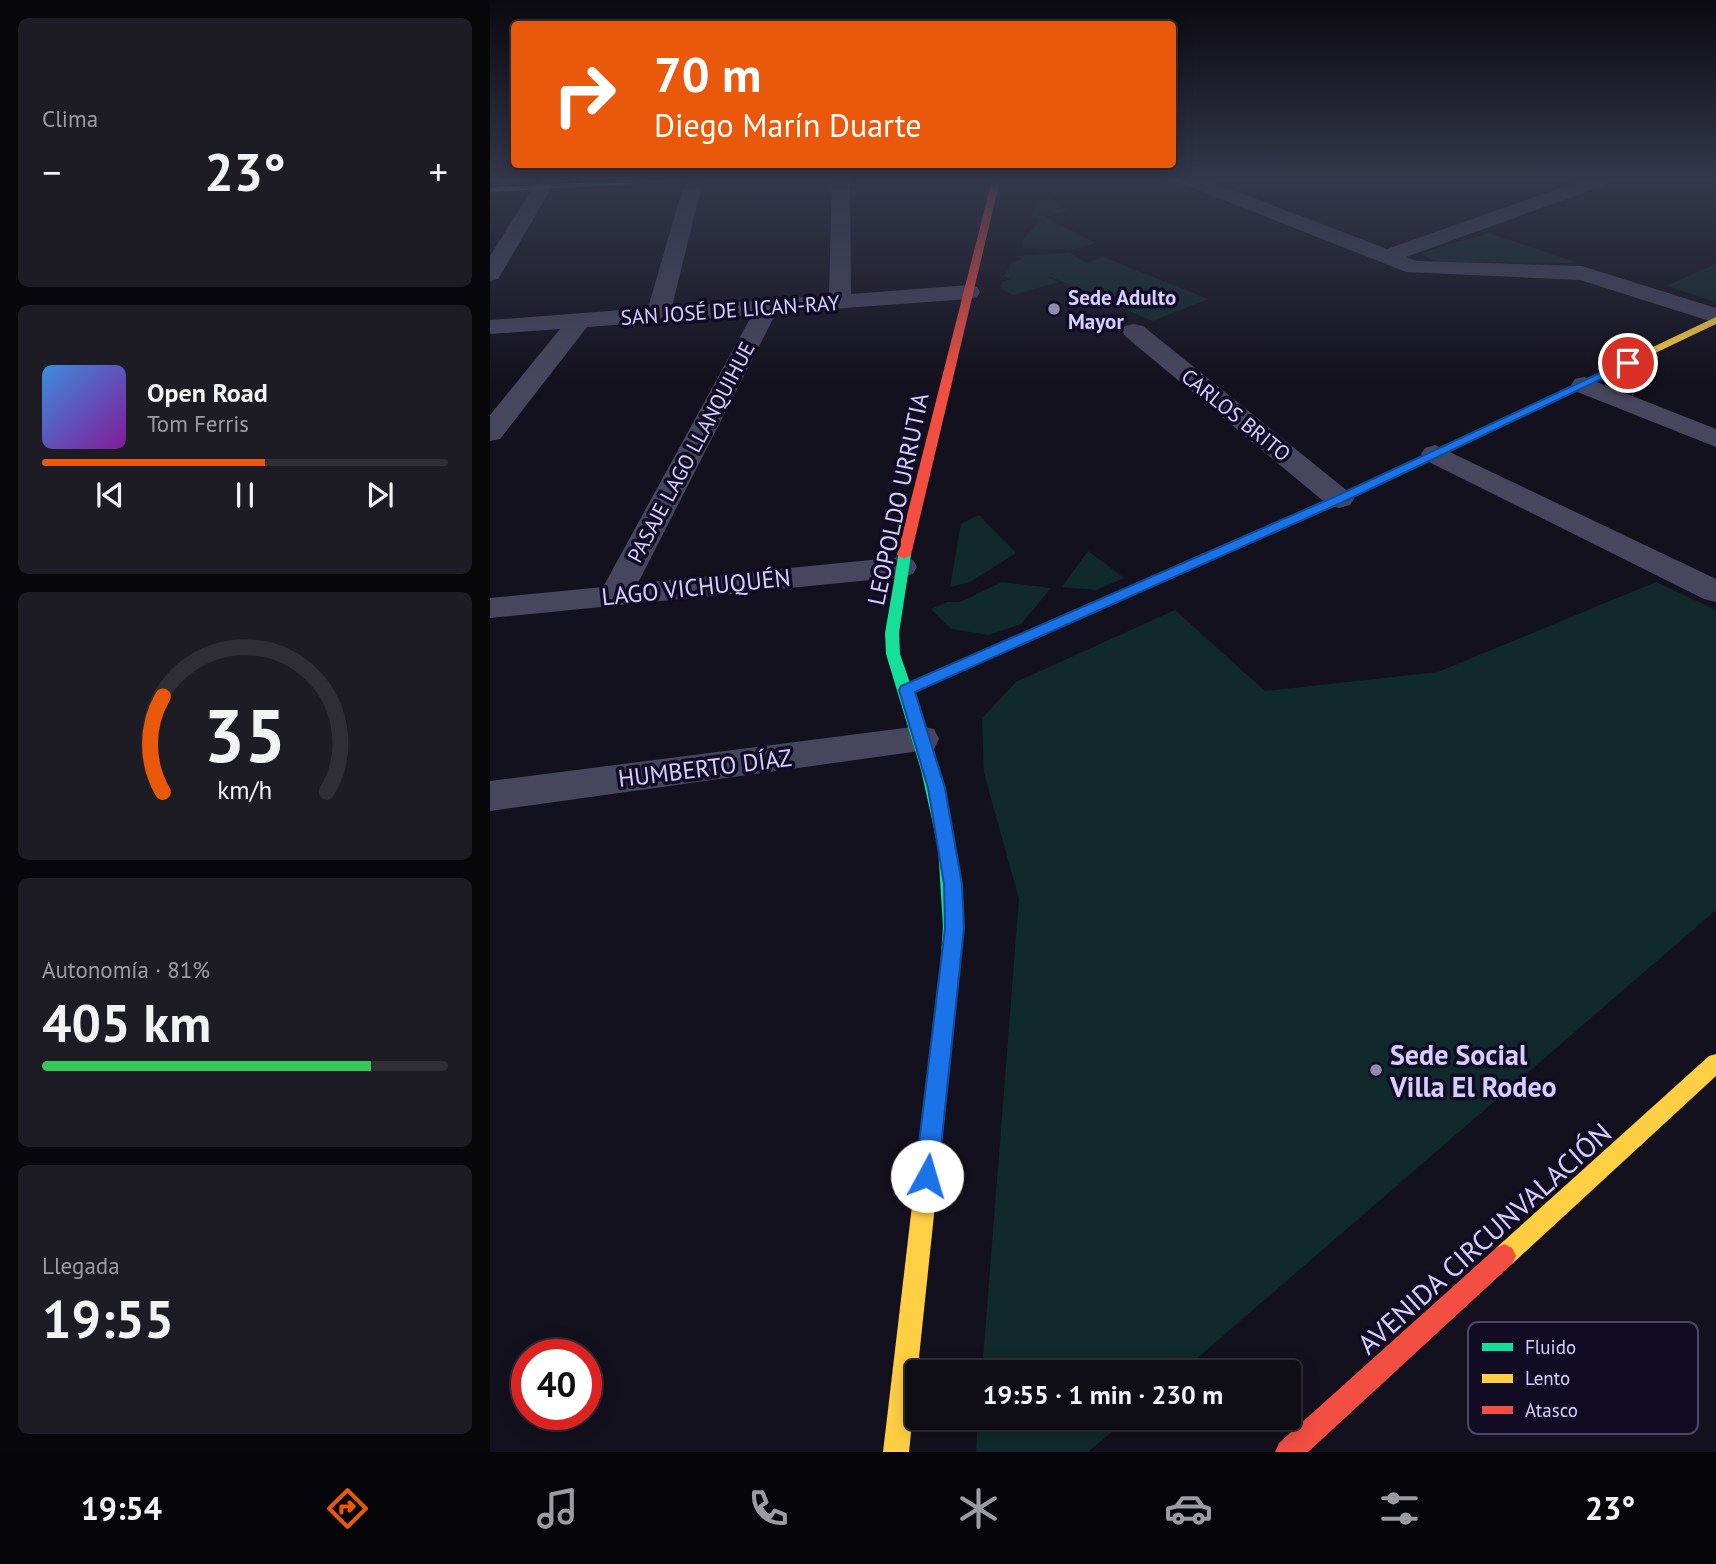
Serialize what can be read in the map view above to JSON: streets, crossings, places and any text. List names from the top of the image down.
{
  "streets": {
    "street": [
      "SAN JOSÉ DE LICAN-RAY",
      "CARLOS BRITO",
      "PASAJE LAGO LLANQUIHUE",
      "LEOPOLDO URRUTIA",
      "LAGO VICHUQUÉN",
      "HUMBERTO DÍAZ",
      "AVENIDA CIRCUNVALACIÓN"
    ]
  },
  "crossings": [
    ["SAN JOSÉ DE LICAN-RAY", "PASAJE LAGO LLANQUIHUE"],
    ["SAN JOSÉ DE LICAN-RAY", "LEOPOLDO URRUTIA"],
    ["PASAJE LAGO LLANQUIHUE", "LAGO VICHUQUÉN"],
    ["LEOPOLDO URRUTIA", "LAGO VICHUQUÉN"],
    ["LEOPOLDO URRUTIA", "HUMBERTO DÍAZ"]
  ],
  "places": ["Sede Adulto Mayor", "Sede Social Villa El Rodeo"],
  "legend": ["Fluido", "Lento", "Atasco"],
  "page": {
    "tile": [
      "Clima",
      ["Autonomía · 81%", "405 km"],
      ["Llegada", "19:55"]
    ],
    "turn": ["70 m", "Diego Marín Duarte"],
    "heat": ["−", "23°", "+"],
    "song": ["Open Road", "Tom Ferris"],
    "limit": "40",
    "trip": "19:55 · 1 min · 230 m",
    "tabs": ["19:54", "23°"],
    "gauge": ["35", "km/h"]
  }
}
